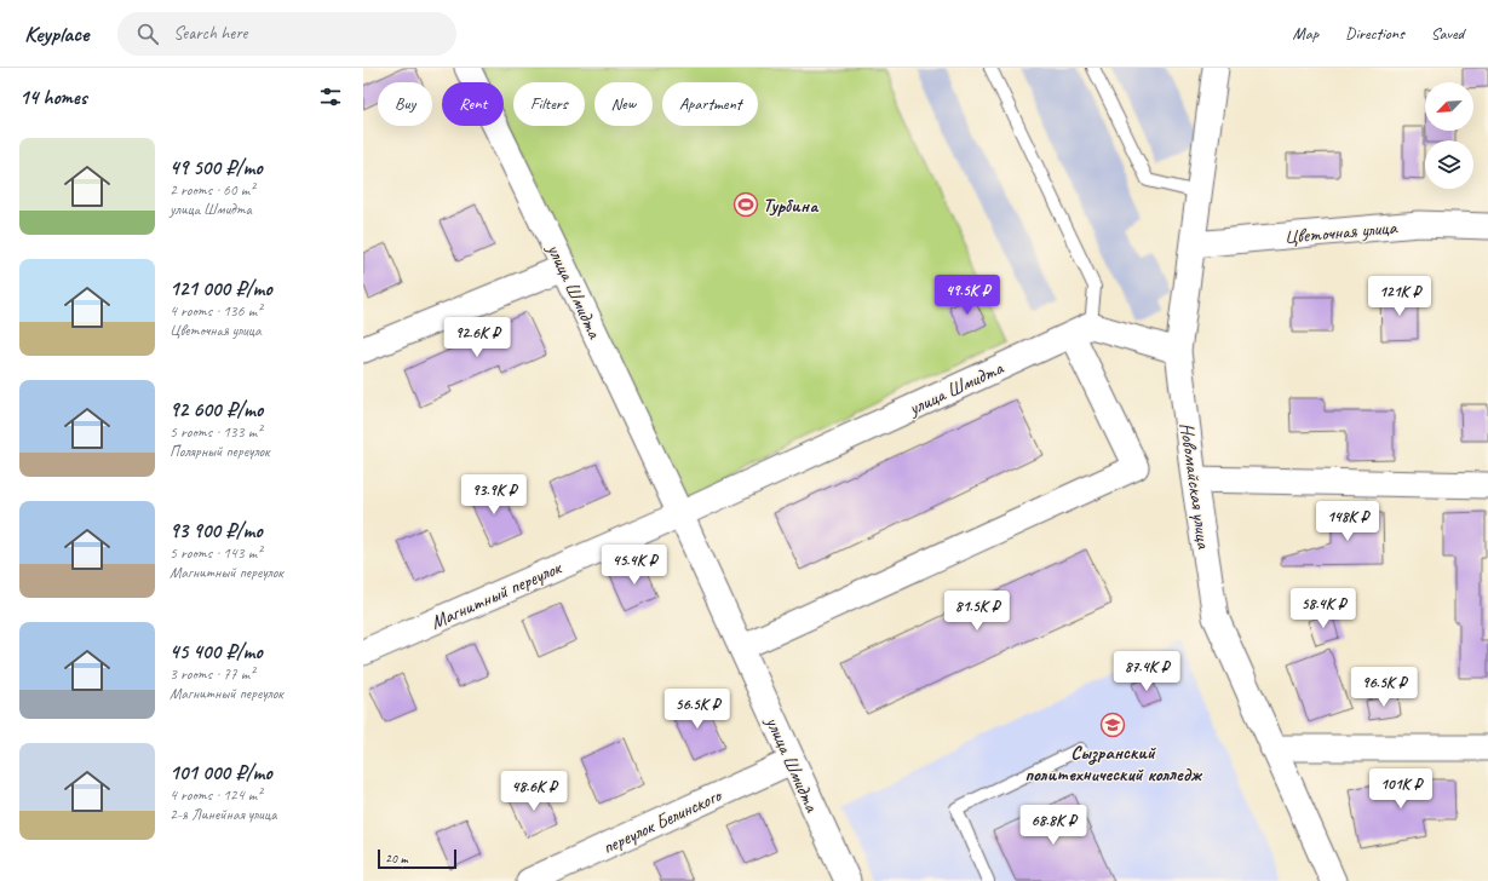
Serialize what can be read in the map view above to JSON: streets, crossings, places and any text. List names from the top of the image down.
{
  "streets": {
    "street": [
      "Цветочная улица",
      "улица Шмидта",
      "Новомайская улица",
      "Магнитный переулок",
      "переулок Белинского"
    ]
  },
  "crossings": [
    ["Цветочная улица", "Новомайская улица"],
    ["улица Шмидта", "Магнитный переулок"],
    ["улица Шмидта", "переулок Белинского"]
  ],
  "places": {
    "sports": ["Турбина"],
    "school or university": ["Сызранский политехнический колледж"]
  },
  "scale_bar": "20 m",
  "north": "bottom left",
  "page": {
    "header": "Keyplace",
    "search": "Search here",
    "nav": ["Map", "Directions", "Saved"],
    "heading": "14 homes",
    "chip": [
      "Buy",
      "Rent",
      "Filters",
      "New",
      "Apartment"
    ],
    "list": [
      {
        "name": "49 500 ₽/mo",
        "note": "2 rooms · 60 m² · улица Шмидта"
      },
      {
        "name": "121 000 ₽/mo",
        "note": "4 rooms · 136 m² · Цветочная улица"
      },
      {
        "name": "92 600 ₽/mo",
        "note": "5 rooms · 133 m² · Полярный переулок"
      },
      {
        "name": "93 900 ₽/mo",
        "note": "5 rooms · 143 m² · Магнитный переулок"
      },
      {
        "name": "45 400 ₽/mo",
        "note": "3 rooms · 77 m² · Магнитный переулок"
      },
      {
        "name": "101 000 ₽/mo",
        "note": "4 rooms · 124 m² · 2-я Линейная улица"
      }
    ],
    "price": [
      "49.5K ₽",
      "121K ₽",
      "92.6K ₽",
      "93.9K ₽",
      "148K ₽",
      "45.4K ₽",
      "58.4K ₽",
      "81.5K ₽",
      "87.4K ₽",
      "96.5K ₽",
      "56.5K ₽",
      "101K ₽",
      "48.6K ₽",
      "68.8K ₽"
    ],
    "scale": "20 m"
  }
}
